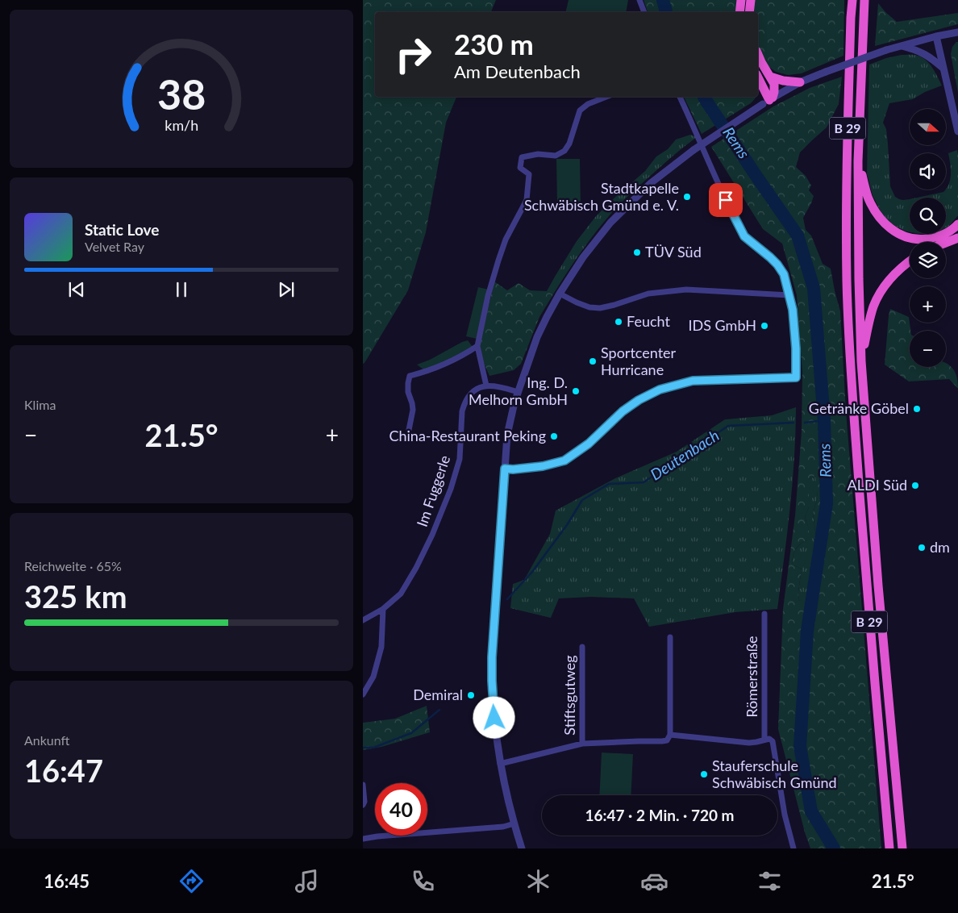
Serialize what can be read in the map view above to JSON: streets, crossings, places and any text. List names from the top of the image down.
{
  "streets": {
    "highway": ["B 29"],
    "street": ["Im Fuggerle", "Römerstraße", "Stiftsgutweg"]
  },
  "water": ["Rems", "Deutenbach"],
  "places": [
    "Stadtkapelle Schwäbisch Gmünd e. V.",
    "TÜV Süd",
    "Feucht",
    "IDS GmbH",
    "Sportcenter Hurricane",
    "Ing. D. Melhorn GmbH",
    "Getränke Göbel",
    "China-Restaurant Peking",
    "ALDI Süd",
    "dm",
    "Demiral",
    "Stauferschule Schwäbisch Gmünd"
  ],
  "north": "right",
  "page": {
    "turn": ["230 m", "Am Deutenbach"],
    "map_buttons": ["+", "−"],
    "song": ["Static Love", "Velvet Ray"],
    "tile": [
      "Klima",
      ["Reichweite · 65%", "325 km"],
      ["Ankunft", "16:47"]
    ],
    "heat": ["−", "21.5°", "+"],
    "limit": "40",
    "trip": "16:47 · 2 Min. · 720 m",
    "tabs": ["16:45", "21.5°"],
    "gauge": ["38", "km/h"]
  }
}
